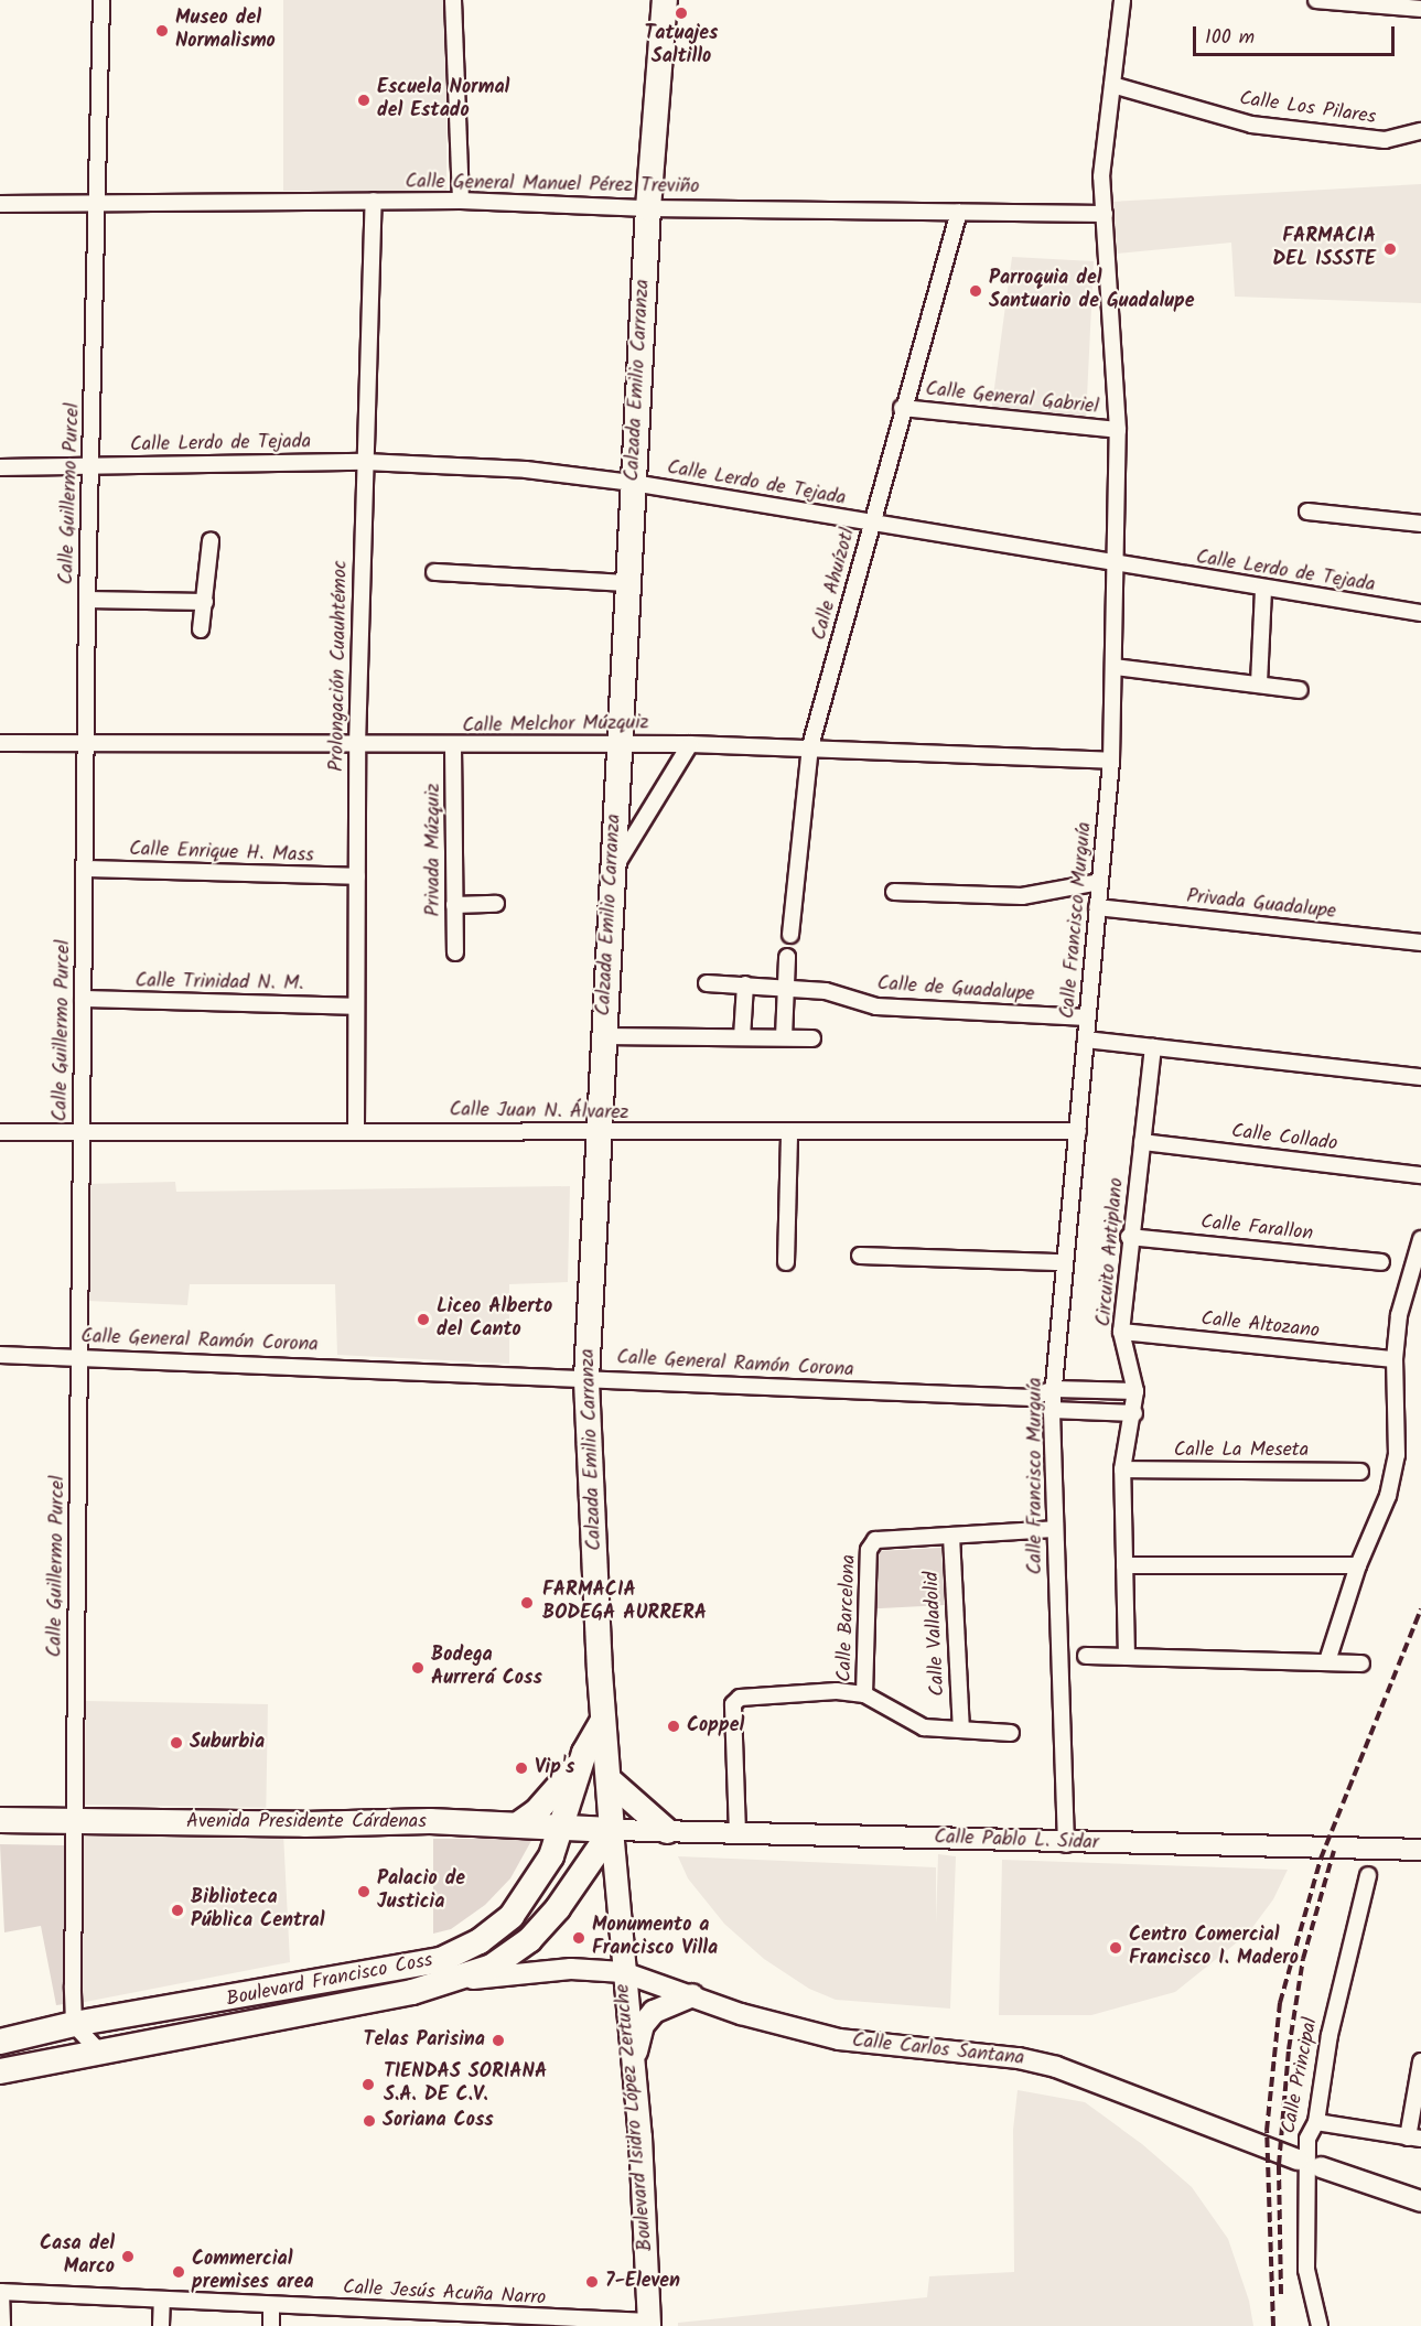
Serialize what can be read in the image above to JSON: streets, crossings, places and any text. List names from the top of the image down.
{
  "streets": {
    "main road": [
      "Calzada Emilio Carranza",
      "Avenida Presidente Cárdenas",
      "Boulevard Francisco Coss",
      "Boulevard Isidro López Zertuche"
    ],
    "street": [
      "Calle Los Pilares",
      "Calle General Manuel Pérez Treviño",
      "Calle General Gabriel",
      "Calle Lerdo de Tejada",
      "Calle Guillermo Purcel",
      "Calle Ahuízotl",
      "Prolongación Cuauhtémoc",
      "Calle Melchor Múzquiz",
      "Privada Múzquiz",
      "Calle Enrique H. Mass",
      "Privada Guadalupe",
      "Calle Francisco Murguía",
      "Calle Trinidad N. M.",
      "Calle de Guadalupe",
      "Calle Juan N. Álvarez",
      "Calle Collado",
      "Calle Farallon",
      "Circuito Antiplano",
      "Calle Altozano",
      "Calle General Ramón Corona",
      "Calle La Meseta",
      "Calle Barcelona",
      "Calle Valladolid",
      "Calle Pablo L. Sidar",
      "Calle Carlos Santana",
      "Calle Principal",
      "Calle Jesús Acuña Narro"
    ]
  },
  "crossings": [
    ["Calle Los Pilares", "Calle Francisco Murguía"],
    ["Calle General Manuel Pérez Treviño", "Calzada Emilio Carranza"],
    ["Calle General Manuel Pérez Treviño", "Calle Guillermo Purcel"],
    ["Calle General Manuel Pérez Treviño", "Calle Ahuízotl"],
    ["Calle General Manuel Pérez Treviño", "Prolongación Cuauhtémoc"],
    ["Calle General Manuel Pérez Treviño", "Calle Francisco Murguía"],
    ["Calzada Emilio Carranza", "Calle Lerdo de Tejada"],
    ["Calzada Emilio Carranza", "Calle Melchor Múzquiz"],
    ["Calzada Emilio Carranza", "Calle Juan N. Álvarez"],
    ["Calzada Emilio Carranza", "Calle General Ramón Corona"],
    ["Calzada Emilio Carranza", "Avenida Presidente Cárdenas"],
    ["Calzada Emilio Carranza", "Calle Pablo L. Sidar"],
    ["Calzada Emilio Carranza", "Boulevard Francisco Coss"],
    ["Calzada Emilio Carranza", "Boulevard Isidro López Zertuche"],
    ["Calle General Gabriel", "Calle Ahuízotl"],
    ["Calle General Gabriel", "Calle Francisco Murguía"],
    ["Calle Lerdo de Tejada", "Calle Guillermo Purcel"],
    ["Calle Lerdo de Tejada", "Calle Ahuízotl"],
    ["Calle Lerdo de Tejada", "Prolongación Cuauhtémoc"],
    ["Calle Lerdo de Tejada", "Calle Francisco Murguía"],
    ["Calle Guillermo Purcel", "Calle Melchor Múzquiz"],
    ["Calle Guillermo Purcel", "Calle Enrique H. Mass"],
    ["Calle Guillermo Purcel", "Calle Trinidad N. M."],
    ["Calle Guillermo Purcel", "Calle Juan N. Álvarez"],
    ["Calle Guillermo Purcel", "Calle General Ramón Corona"],
    ["Calle Guillermo Purcel", "Avenida Presidente Cárdenas"],
    ["Calle Guillermo Purcel", "Boulevard Francisco Coss"],
    ["Calle Ahuízotl", "Calle Melchor Múzquiz"],
    ["Prolongación Cuauhtémoc", "Calle Melchor Múzquiz"],
    ["Prolongación Cuauhtémoc", "Calle Enrique H. Mass"],
    ["Prolongación Cuauhtémoc", "Calle Trinidad N. M."],
    ["Prolongación Cuauhtémoc", "Calle Juan N. Álvarez"],
    ["Calle Melchor Múzquiz", "Privada Múzquiz"],
    ["Calle Melchor Múzquiz", "Calle Francisco Murguía"],
    ["Privada Guadalupe", "Calle Francisco Murguía"],
    ["Calle Francisco Murguía", "Calle de Guadalupe"],
    ["Calle Francisco Murguía", "Calle Juan N. Álvarez"],
    ["Calle Francisco Murguía", "Calle General Ramón Corona"],
    ["Calle Francisco Murguía", "Calle Pablo L. Sidar"],
    ["Calle Collado", "Circuito Antiplano"],
    ["Calle Farallon", "Circuito Antiplano"],
    ["Circuito Antiplano", "Calle Altozano"],
    ["Circuito Antiplano", "Calle La Meseta"],
    ["Calle Barcelona", "Calle Valladolid"],
    ["Avenida Presidente Cárdenas", "Calle Pablo L. Sidar"],
    ["Avenida Presidente Cárdenas", "Boulevard Francisco Coss"],
    ["Avenida Presidente Cárdenas", "Boulevard Isidro López Zertuche"],
    ["Calle Pablo L. Sidar", "Boulevard Francisco Coss"],
    ["Calle Pablo L. Sidar", "Boulevard Isidro López Zertuche"],
    ["Boulevard Francisco Coss", "Calle Carlos Santana"],
    ["Boulevard Francisco Coss", "Boulevard Isidro López Zertuche"],
    ["Calle Carlos Santana", "Boulevard Isidro López Zertuche"],
    ["Boulevard Isidro López Zertuche", "Calle Jesús Acuña Narro"]
  ],
  "places": [
    "Tatuajes Saltillo",
    "Museo del Normalismo",
    "Escuela Normal del Estado",
    "FARMACIA DEL ISSSTE",
    "Parroquia del Santuario de Guadalupe",
    "Liceo Alberto del Canto",
    "FARMACIA BODEGA AURRERA",
    "Bodega Aurrerá Coss",
    "Coppel",
    "Suburbia",
    "Vip's",
    "Palacio de Justicia",
    "Biblioteca Pública Central",
    "Monumento a Francisco Villa",
    "Centro Comercial Francisco I. Madero",
    "Telas Parisina",
    "TIENDAS SORIANA S.A. DE C.V.",
    "Soriana Coss",
    "Casa del Marco",
    "Commercial premises area",
    "7-Eleven"
  ],
  "scale_bar": "100 m"
}
